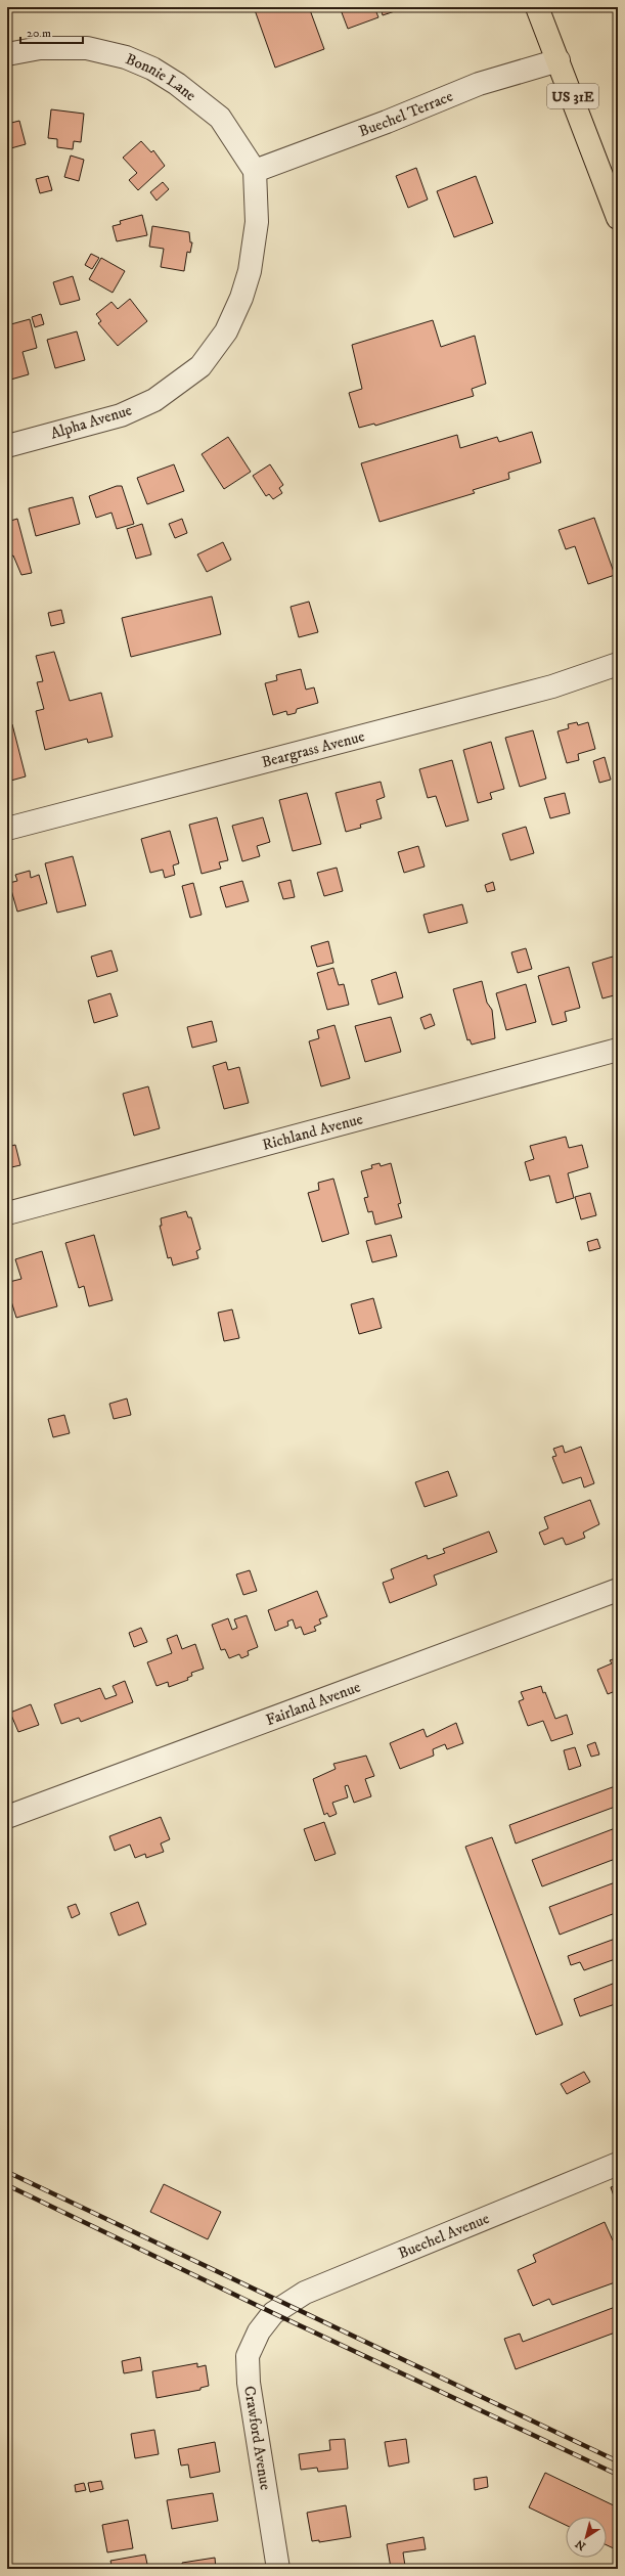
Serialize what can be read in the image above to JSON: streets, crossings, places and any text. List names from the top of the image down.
{
  "streets": {
    "main road": ["US 31E"],
    "street": [
      "Bonnie Lane",
      "Buechel Terrace",
      "Alpha Avenue",
      "Beargrass Avenue",
      "Richland Avenue",
      "Fairland Avenue",
      "Buechel Avenue",
      "Crawford Avenue"
    ]
  },
  "crossings": [
    ["Bonnie Lane", "Buechel Terrace"],
    ["Bonnie Lane", "Alpha Avenue"],
    ["US 31E", "Buechel Terrace"],
    ["Buechel Terrace", "Alpha Avenue"],
    ["Buechel Avenue", "Crawford Avenue"]
  ],
  "scale_bar": "20 m",
  "north": "bottom left"
}
